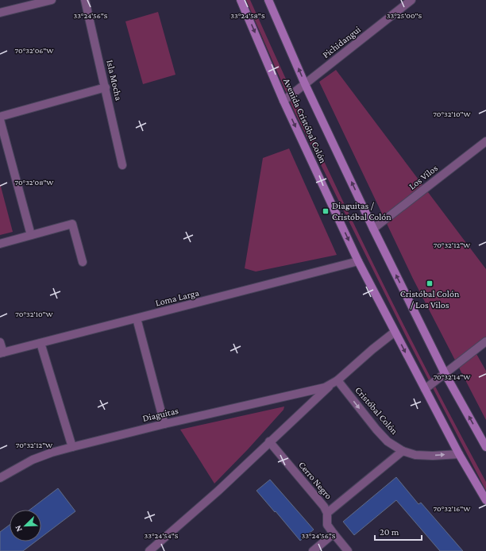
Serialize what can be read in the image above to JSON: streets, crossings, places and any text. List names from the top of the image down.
{
  "streets": {
    "street": [
      "Pichidangui",
      "Isla Mocha",
      "Avenida Cristóbal Colón",
      "Los Vilos",
      "Loma Larga",
      "Cristóbal Colón",
      "Diaguitas",
      "Cerro Negro"
    ]
  },
  "crossings": [
    ["Pichidangui", "Avenida Cristóbal Colón"],
    ["Avenida Cristóbal Colón", "Los Vilos"],
    ["Avenida Cristóbal Colón", "Loma Larga"],
    ["Avenida Cristóbal Colón", "Cristóbal Colón"],
    ["Avenida Cristóbal Colón", "Diaguitas"],
    ["Cristóbal Colón", "Diaguitas"],
    ["Diaguitas", "Cerro Negro"]
  ],
  "one_way": ["Cristóbal Colón"],
  "places": {
    "transit": ["Diaguitas / Cristóbal Colón", "Cristóbal Colón / Los Vilos"]
  },
  "scale_bar": "20 m",
  "north": "bottom left",
  "coordinates": [
    "33°24'56\"S",
    "33°24'58\"S",
    "33°25'00\"S",
    "70°32'06\"W",
    "70°32'10\"W",
    "70°32'08\"W",
    "70°32'12\"W",
    "70°32'14\"W",
    "70°32'16\"W",
    "33°24'54\"S"
  ]
}
